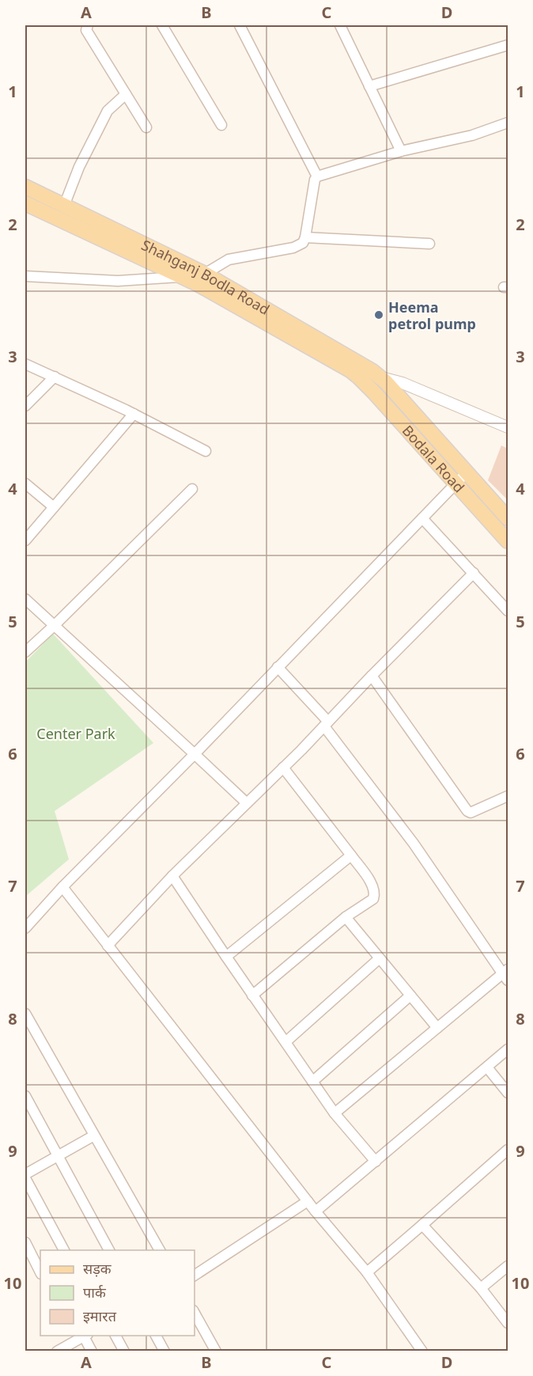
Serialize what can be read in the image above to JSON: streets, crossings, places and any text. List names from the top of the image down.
{
  "streets": {
    "main road": ["Shahganj Bodla Road", "Bodala Road"]
  },
  "crossings": [
    ["Shahganj Bodla Road", "Bodala Road"]
  ],
  "parks": ["Center Park"],
  "places": ["Heema petrol pump"],
  "legend": ["सड़क", "पार्क", "इमारत"],
  "grid": {
    "columns": [
      "A",
      "B",
      "C",
      "D"
    ],
    "rows": [
      "1",
      "2",
      "3",
      "4",
      "5",
      "6",
      "7",
      "8",
      "9",
      "10"
    ]
  }
}
